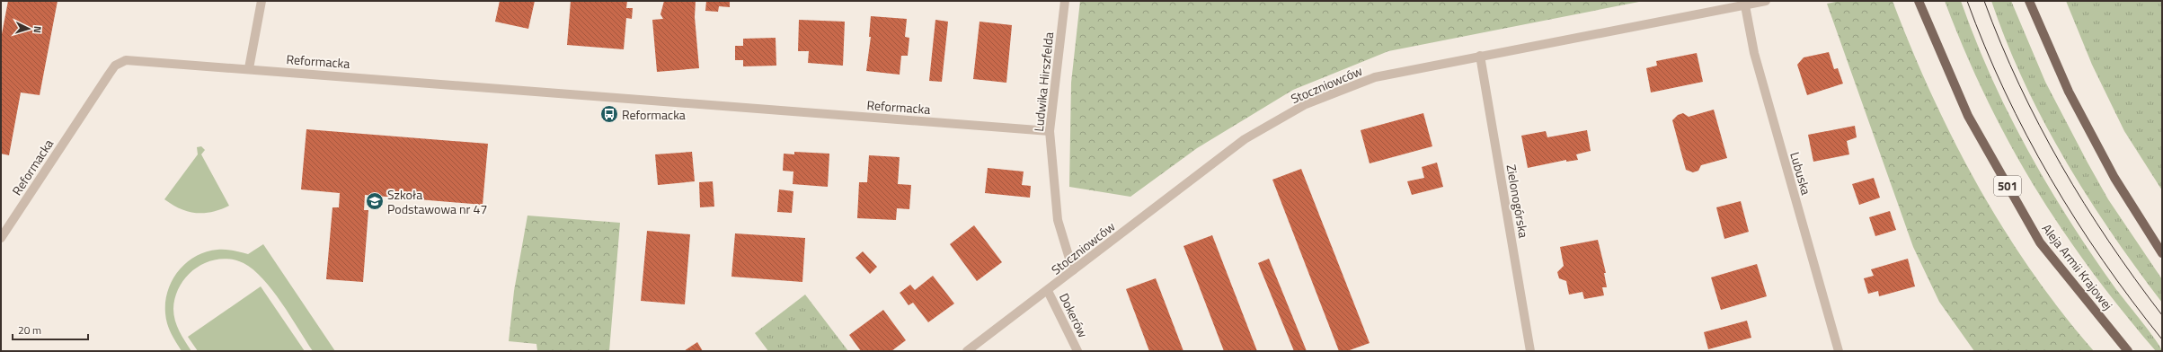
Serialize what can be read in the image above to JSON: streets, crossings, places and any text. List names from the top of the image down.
{
  "streets": {
    "main road": ["501", "Aleja Armii Krajowej"],
    "street": [
      "Reformacka",
      "Ludwika Hirszfelda",
      "Stoczniowców",
      "Lubuska",
      "Zielonogórska",
      "Dokerów"
    ]
  },
  "crossings": [
    ["Reformacka", "Ludwika Hirszfelda"],
    ["Ludwika Hirszfelda", "Stoczniowców"],
    ["Stoczniowców", "Lubuska"],
    ["Stoczniowców", "Zielonogórska"],
    ["Stoczniowców", "Dokerów"]
  ],
  "places": {
    "bus stop": ["Reformacka"],
    "school or university": ["Szkoła Podstawowa nr 47"]
  },
  "scale_bar": "20 m",
  "north": "right"
}
